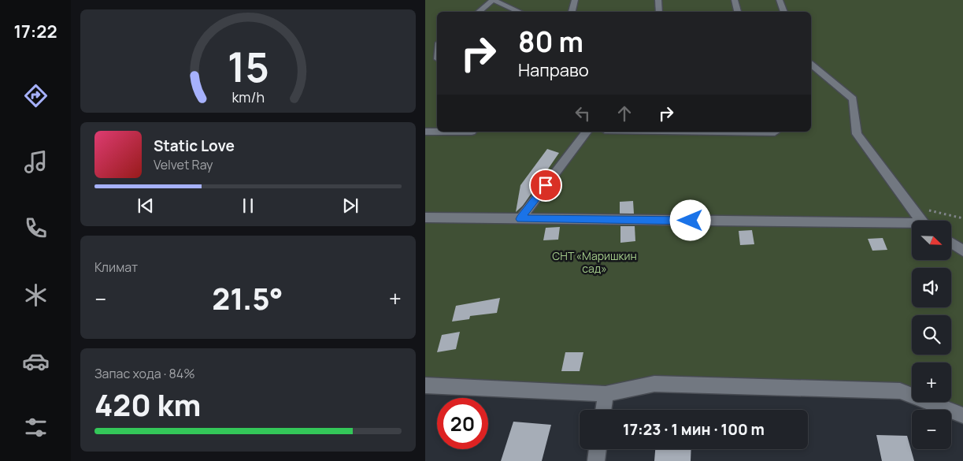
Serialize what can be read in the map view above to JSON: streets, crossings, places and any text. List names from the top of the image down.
{
  "parks": ["СНТ «Маришкин сад»"],
  "north": "bottom right",
  "page": {
    "tabs": "17:22",
    "turn": ["80 m", "Направо"],
    "song": ["Static Love", "Velvet Ray"],
    "map_buttons": ["+", "−"],
    "tile": [
      "Климат",
      ["Запас хода · 84%", "420 km"]
    ],
    "heat": ["−", "21.5°", "+"],
    "limit": "20",
    "trip": "17:23 · 1 мин · 100 m",
    "gauge": ["15", "km/h"]
  }
}
